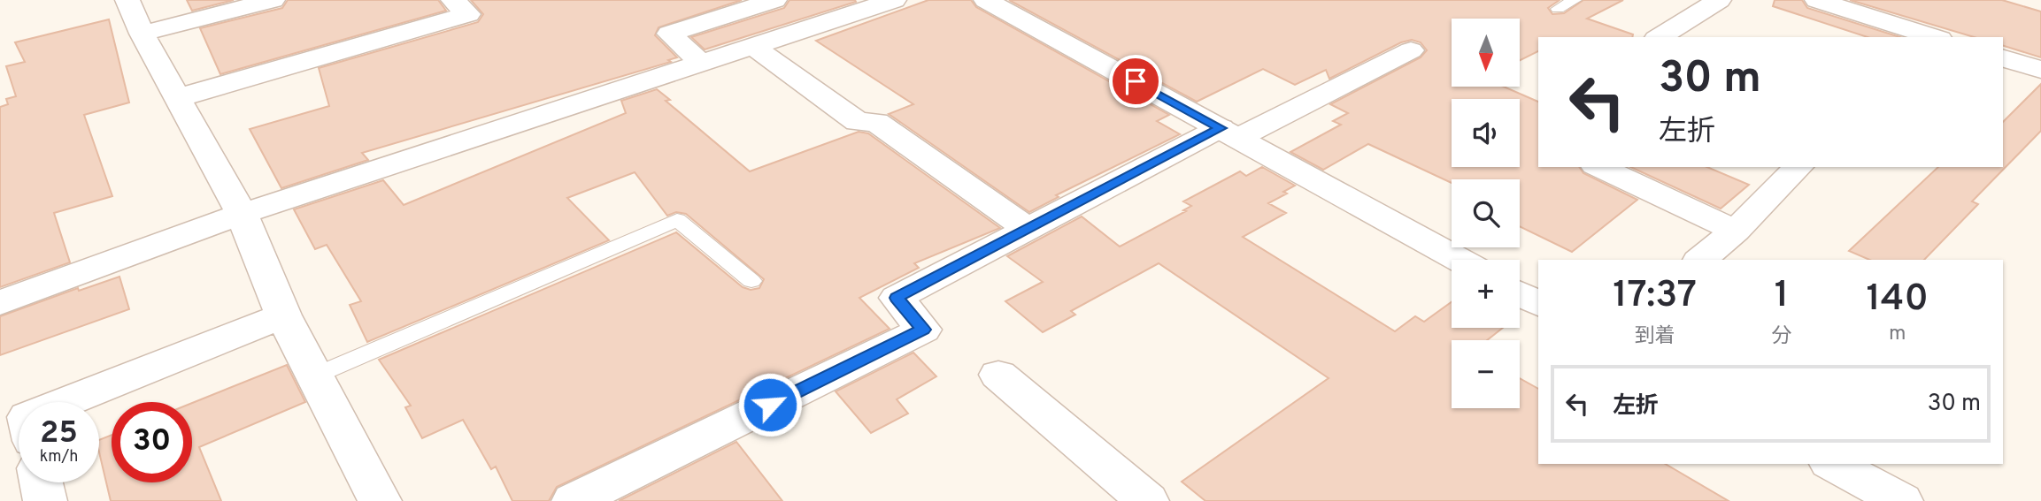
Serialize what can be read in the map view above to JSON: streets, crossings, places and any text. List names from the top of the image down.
{
  "north": "bottom",
  "page": {
    "map_buttons": ["+", "−"],
    "turn": ["30 m", "左折"],
    "eta": [
      "17:37",
      "到着",
      "1",
      "分",
      "140",
      "m"
    ],
    "list": [
      {
        "name": "左折",
        "value": "30 m"
      }
    ],
    "speed": "25 km/h",
    "limit": "30"
  }
}
